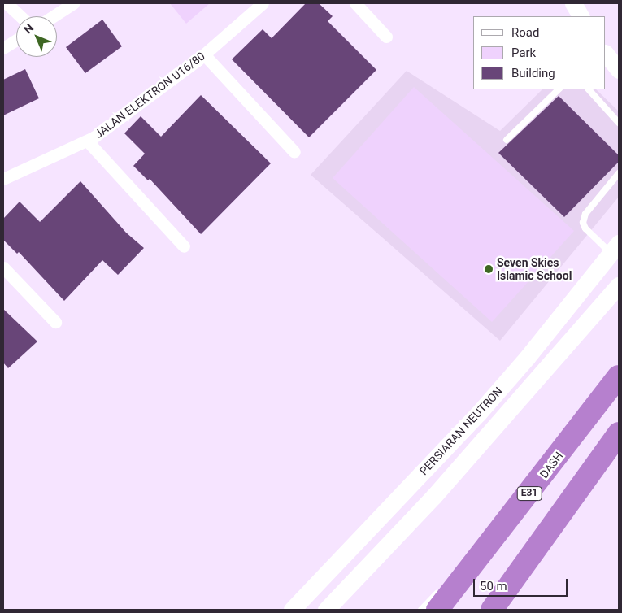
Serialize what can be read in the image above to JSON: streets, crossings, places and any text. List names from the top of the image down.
{
  "streets": {
    "highway": ["DASH", "E31"],
    "street": ["JALAN ELEKTRON U16/80", "PERSIARAN NEUTRON"]
  },
  "places": ["Seven Skies Islamic School"],
  "legend": ["Road", "Park", "Building"],
  "scale_bar": "50 m",
  "north": "top left"
}
